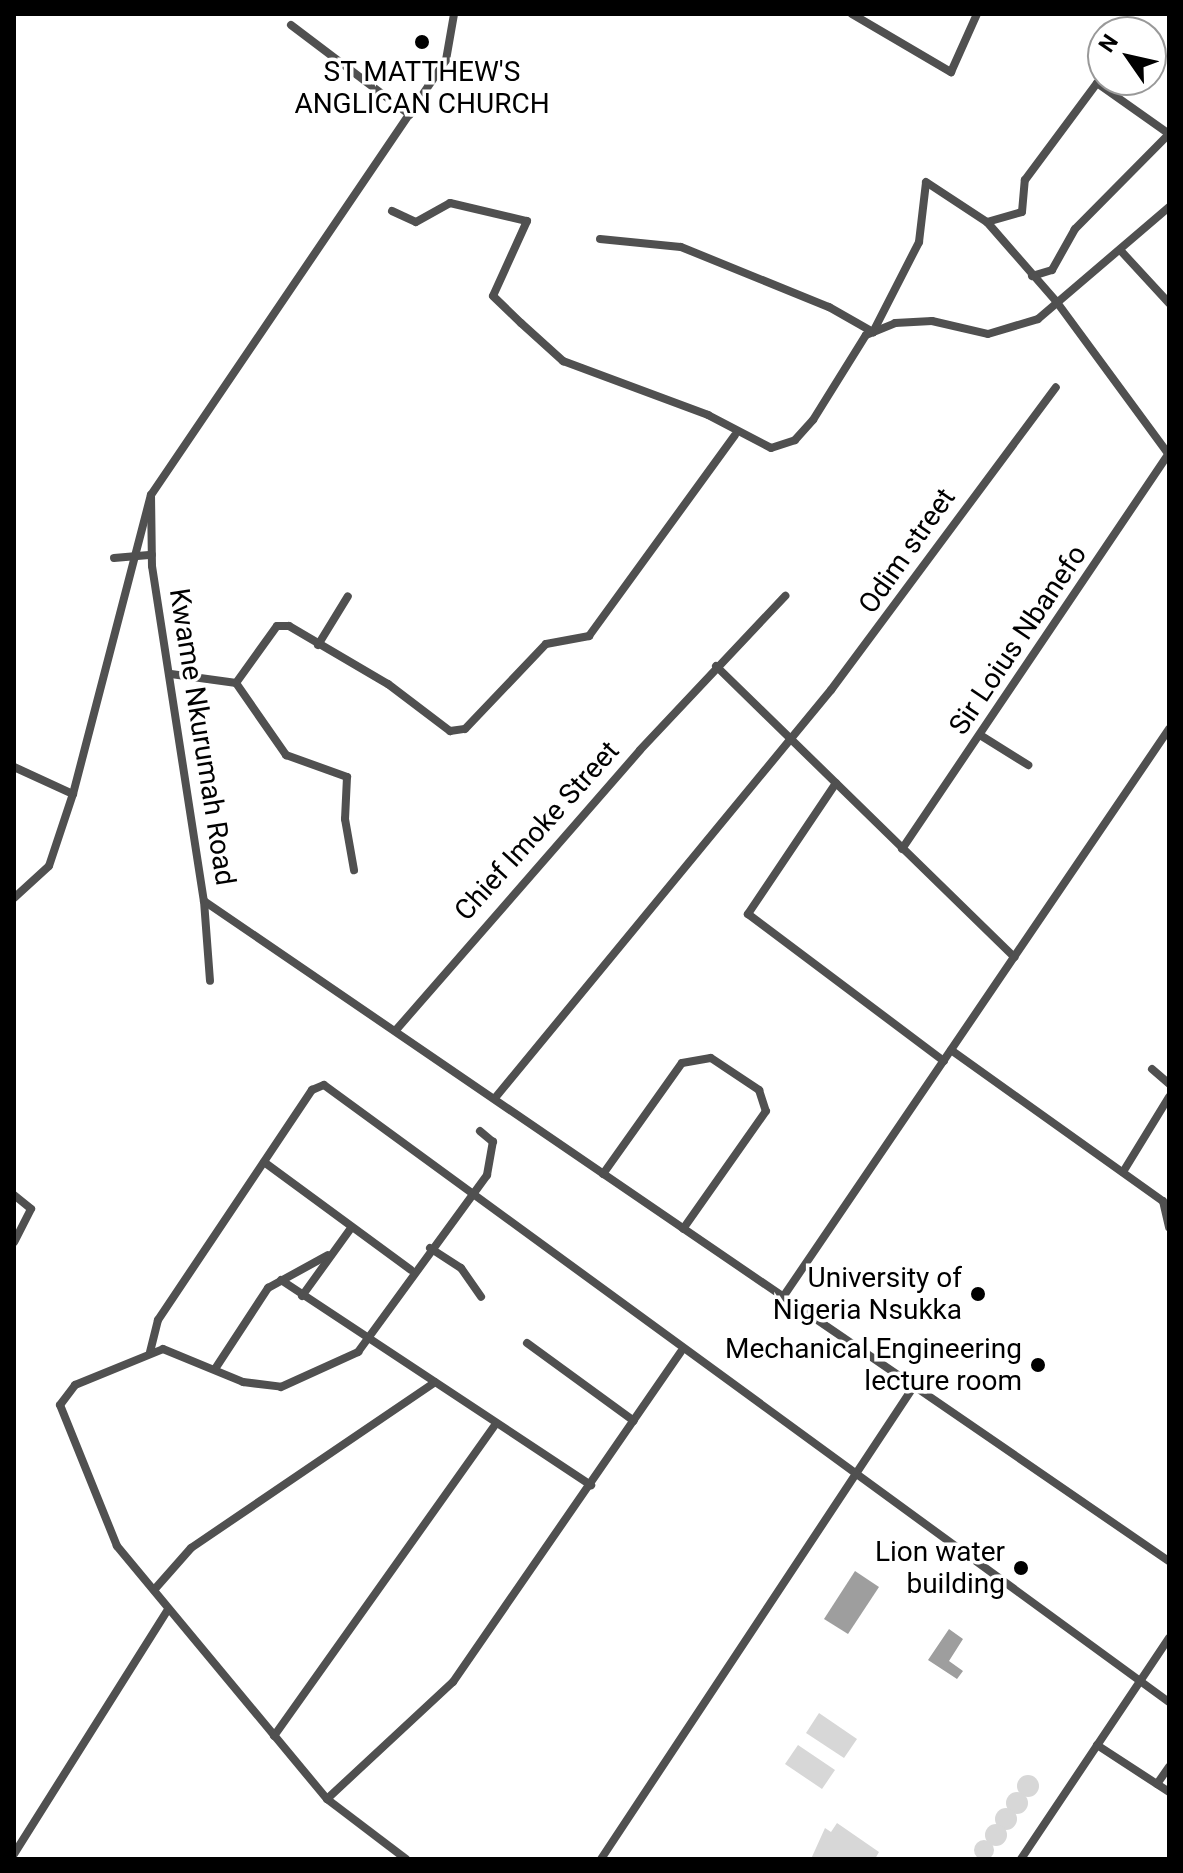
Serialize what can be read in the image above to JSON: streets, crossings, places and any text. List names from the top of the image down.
{
  "streets": {
    "street": [
      "Odim street",
      "Sir Loius Nbanefo",
      "Kwame Nkurumah Road",
      "Chief Imoke Street"
    ]
  },
  "crossings": [
    ["Odim street", "Kwame Nkurumah Road"],
    ["Kwame Nkurumah Road", "Chief Imoke Street"]
  ],
  "places": [
    "ST MATTHEW'S ANGLICAN CHURCH",
    "University of Nigeria Nsukka",
    "Mechanical Engineering lecture room",
    "Lion water building"
  ],
  "north": "top left"
}
